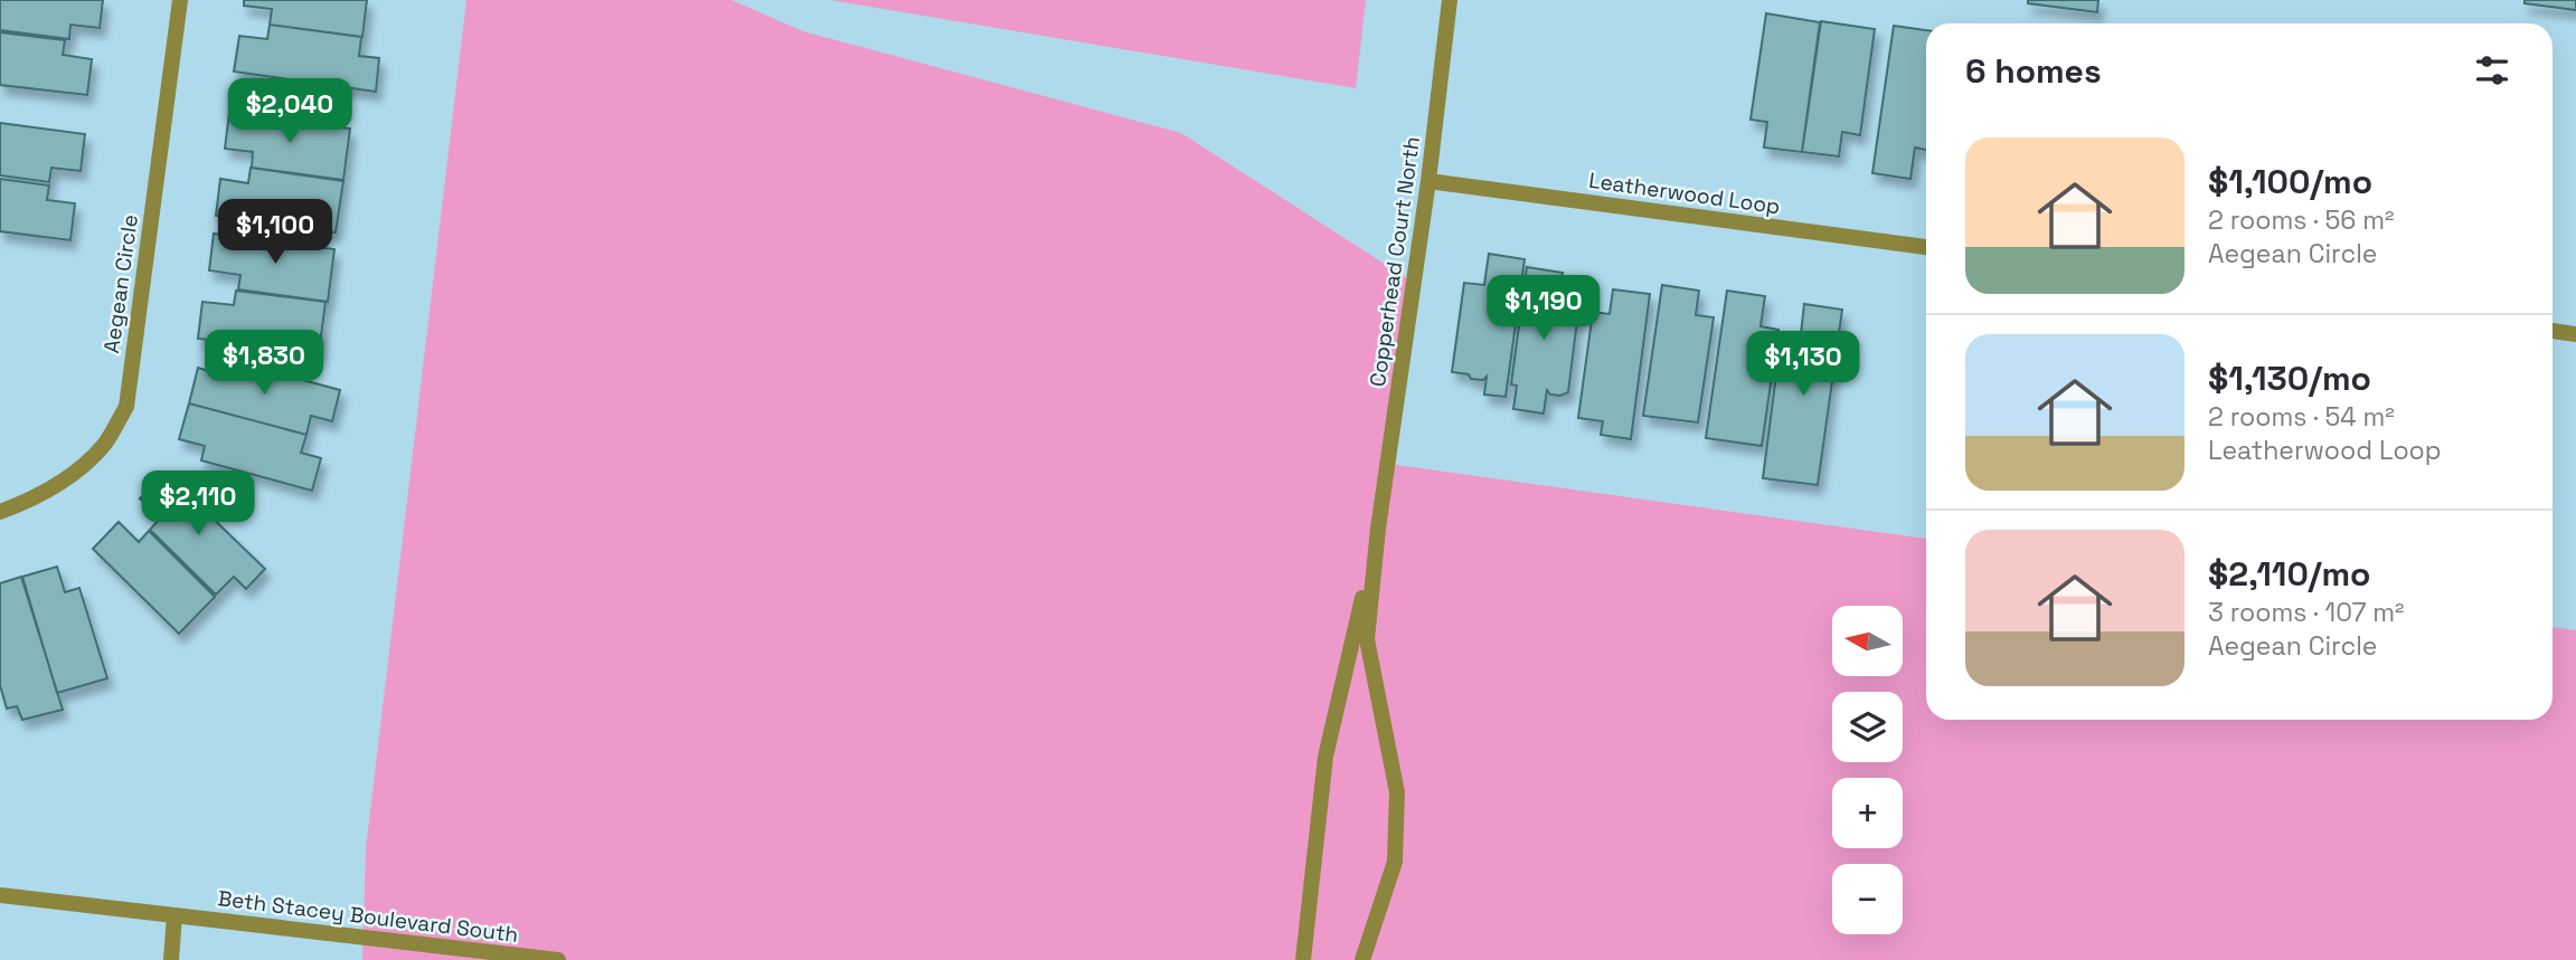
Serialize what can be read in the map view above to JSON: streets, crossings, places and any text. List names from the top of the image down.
{
  "streets": {
    "street": [
      "Leatherwood Loop",
      "Copperhead Court North",
      "Aegean Circle",
      "Beth Stacey Boulevard South"
    ]
  },
  "crossings": [
    ["Leatherwood Loop", "Copperhead Court North"]
  ],
  "north": "left",
  "page": {
    "heading": "6 homes",
    "price": [
      "$2,040",
      "$1,100",
      "$1,190",
      "$1,830",
      "$1,130",
      "$2,110"
    ],
    "list": [
      {
        "name": "$1,100/mo",
        "note": "2 rooms · 56 m² · Aegean Circle"
      },
      {
        "name": "$1,130/mo",
        "note": "2 rooms · 54 m² · Leatherwood Loop"
      },
      {
        "name": "$2,110/mo",
        "note": "3 rooms · 107 m² · Aegean Circle"
      }
    ],
    "map_buttons": ["+", "−"]
  }
}
